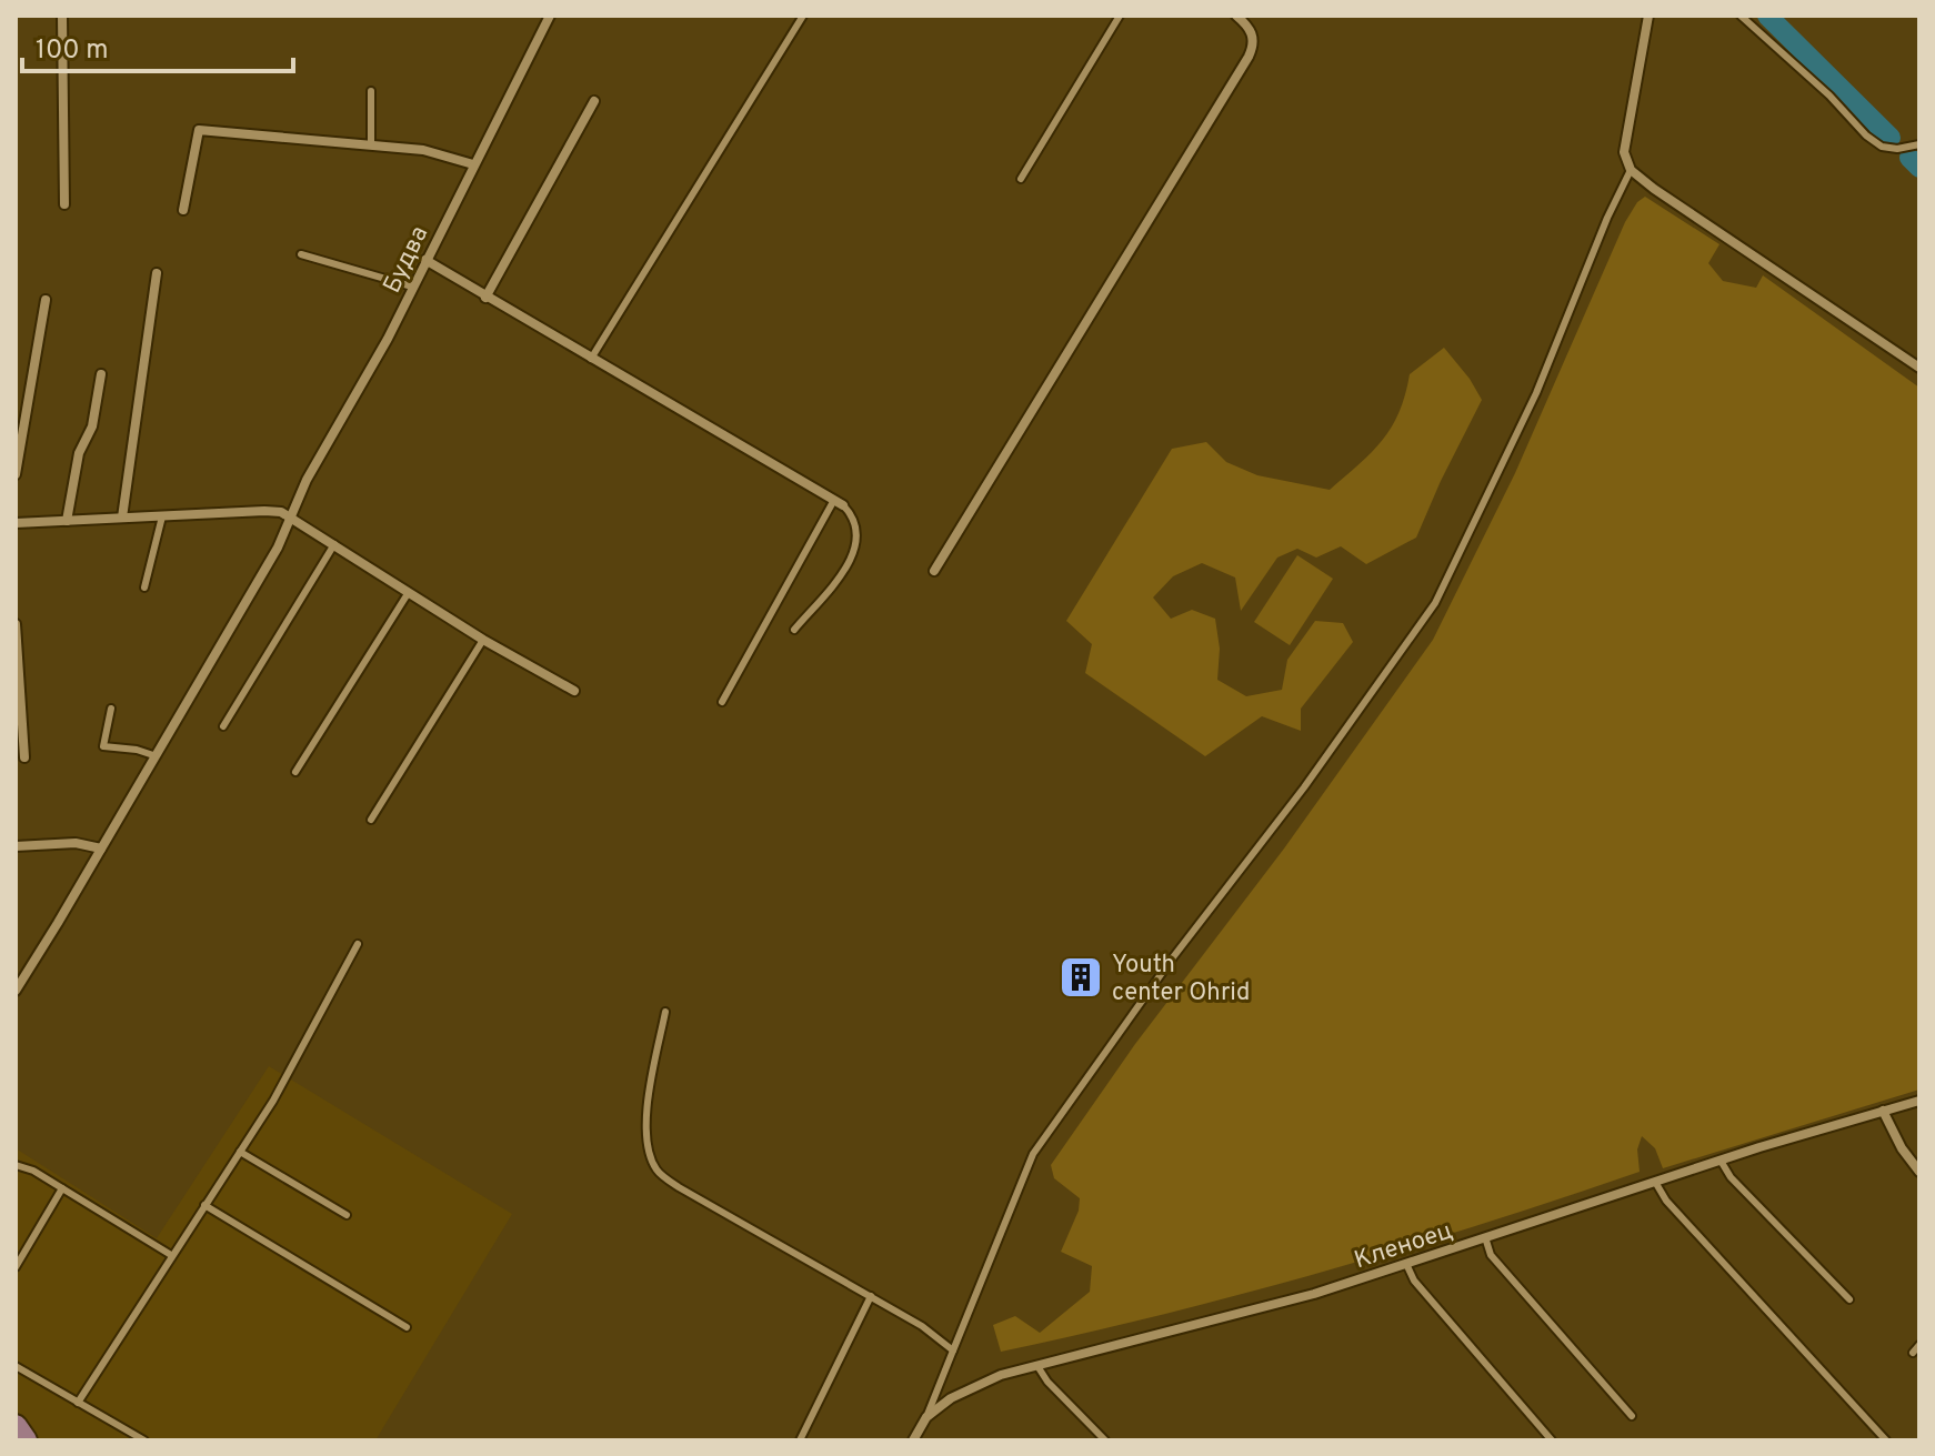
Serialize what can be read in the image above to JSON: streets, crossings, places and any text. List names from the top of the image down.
{
  "streets": {
    "street": ["Будва", "Кленоец"]
  },
  "places": {
    "building": ["Youth center Ohrid"]
  },
  "scale_bar": "100 m"
}
